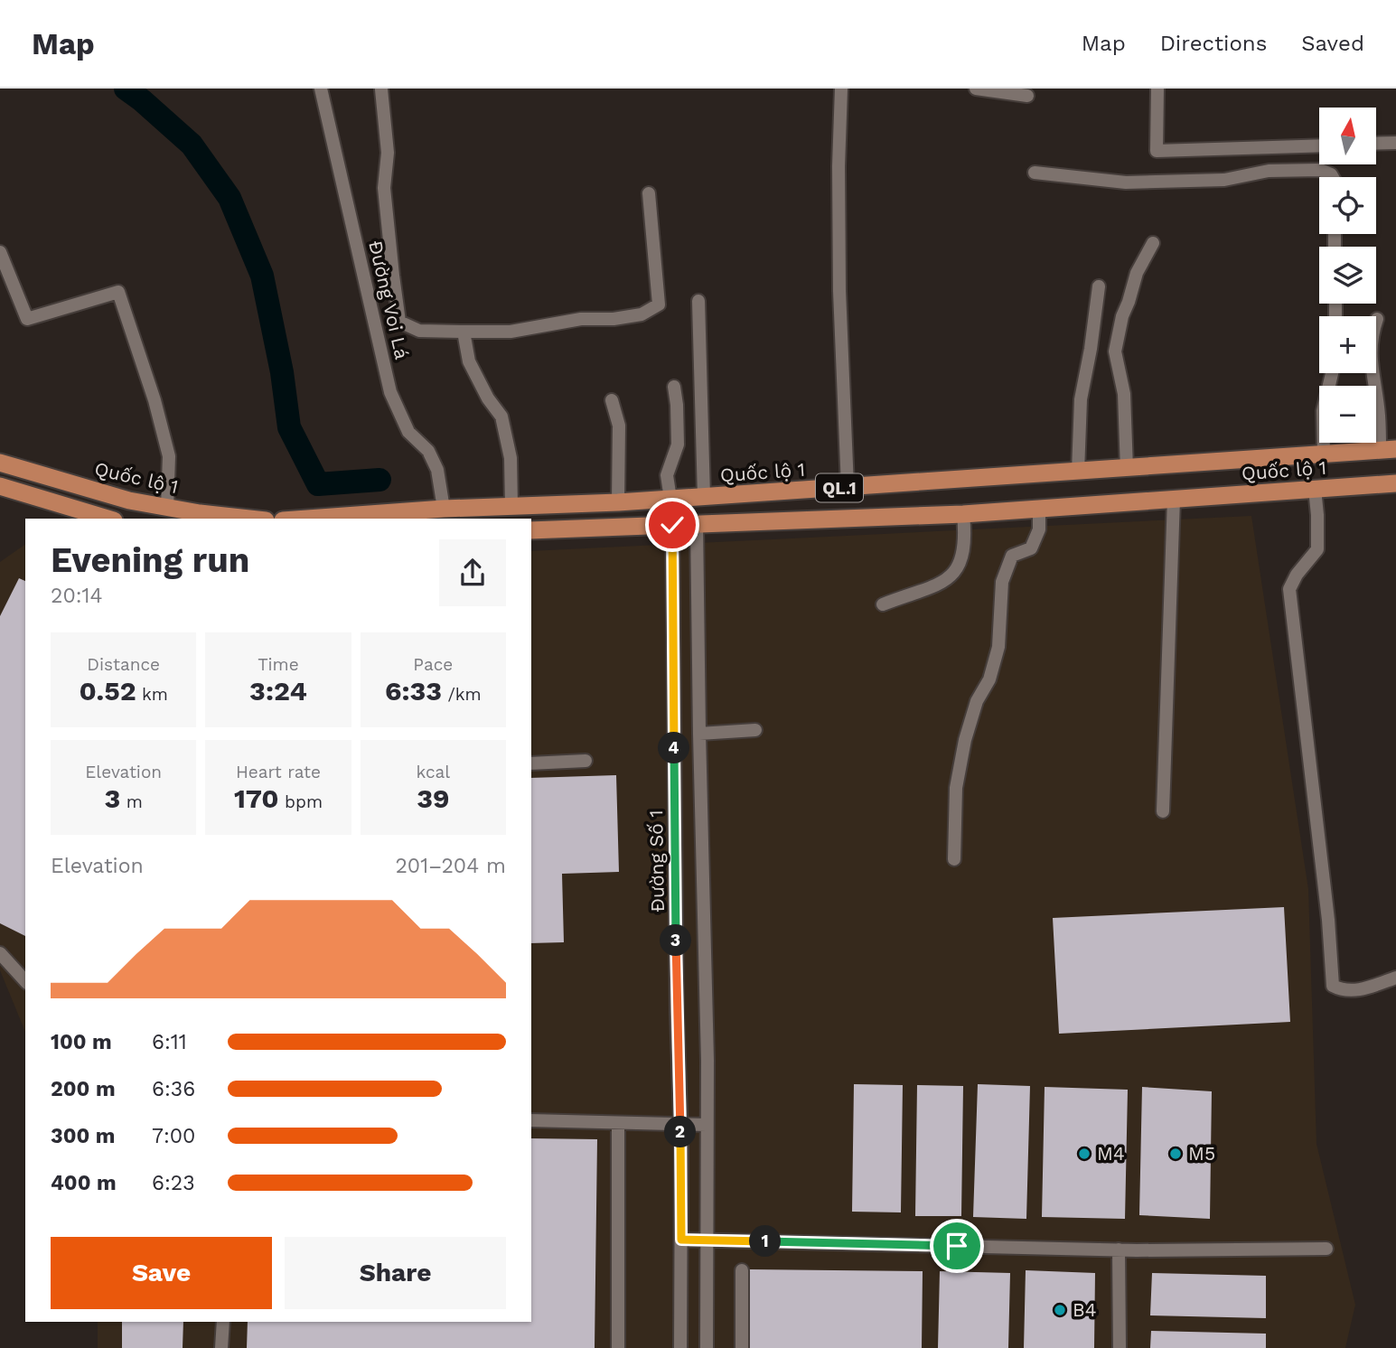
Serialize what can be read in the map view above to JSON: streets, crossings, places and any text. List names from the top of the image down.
{
  "streets": {
    "highway": ["Quốc lộ 1", "QL.1"],
    "street": ["Đường Voi Lá", "Đường Số 1"]
  },
  "crossings": [
    ["Đường Voi Lá", "Quốc lộ 1"],
    ["Quốc lộ 1", "Đường Số 1"]
  ],
  "places": ["M4", "M5", "B4"],
  "north": "top",
  "page": {
    "header": "Map",
    "nav": ["Map", "Directions", "Saved"],
    "map_buttons": ["+", "−"],
    "heading": ["Evening run", "20:14"],
    "stats": [
      ["Distance", "0.52 km"],
      ["Time", "3:24"],
      ["Pace", "6:33 /km"],
      ["Elevation", "3 m"],
      ["Heart rate", "170 bpm"],
      ["kcal", "39"]
    ],
    "pins": [
      "4",
      "3",
      "2",
      "1"
    ],
    "chart": ["Elevation", "201–204 m"],
    "list": [
      {
        "name": "100 m",
        "note": "6:11"
      },
      {
        "name": "200 m",
        "note": "6:36"
      },
      {
        "name": "300 m",
        "note": "7:00"
      },
      {
        "name": "400 m",
        "note": "6:23"
      }
    ],
    "buttons": ["Save", "Share"]
  }
}
